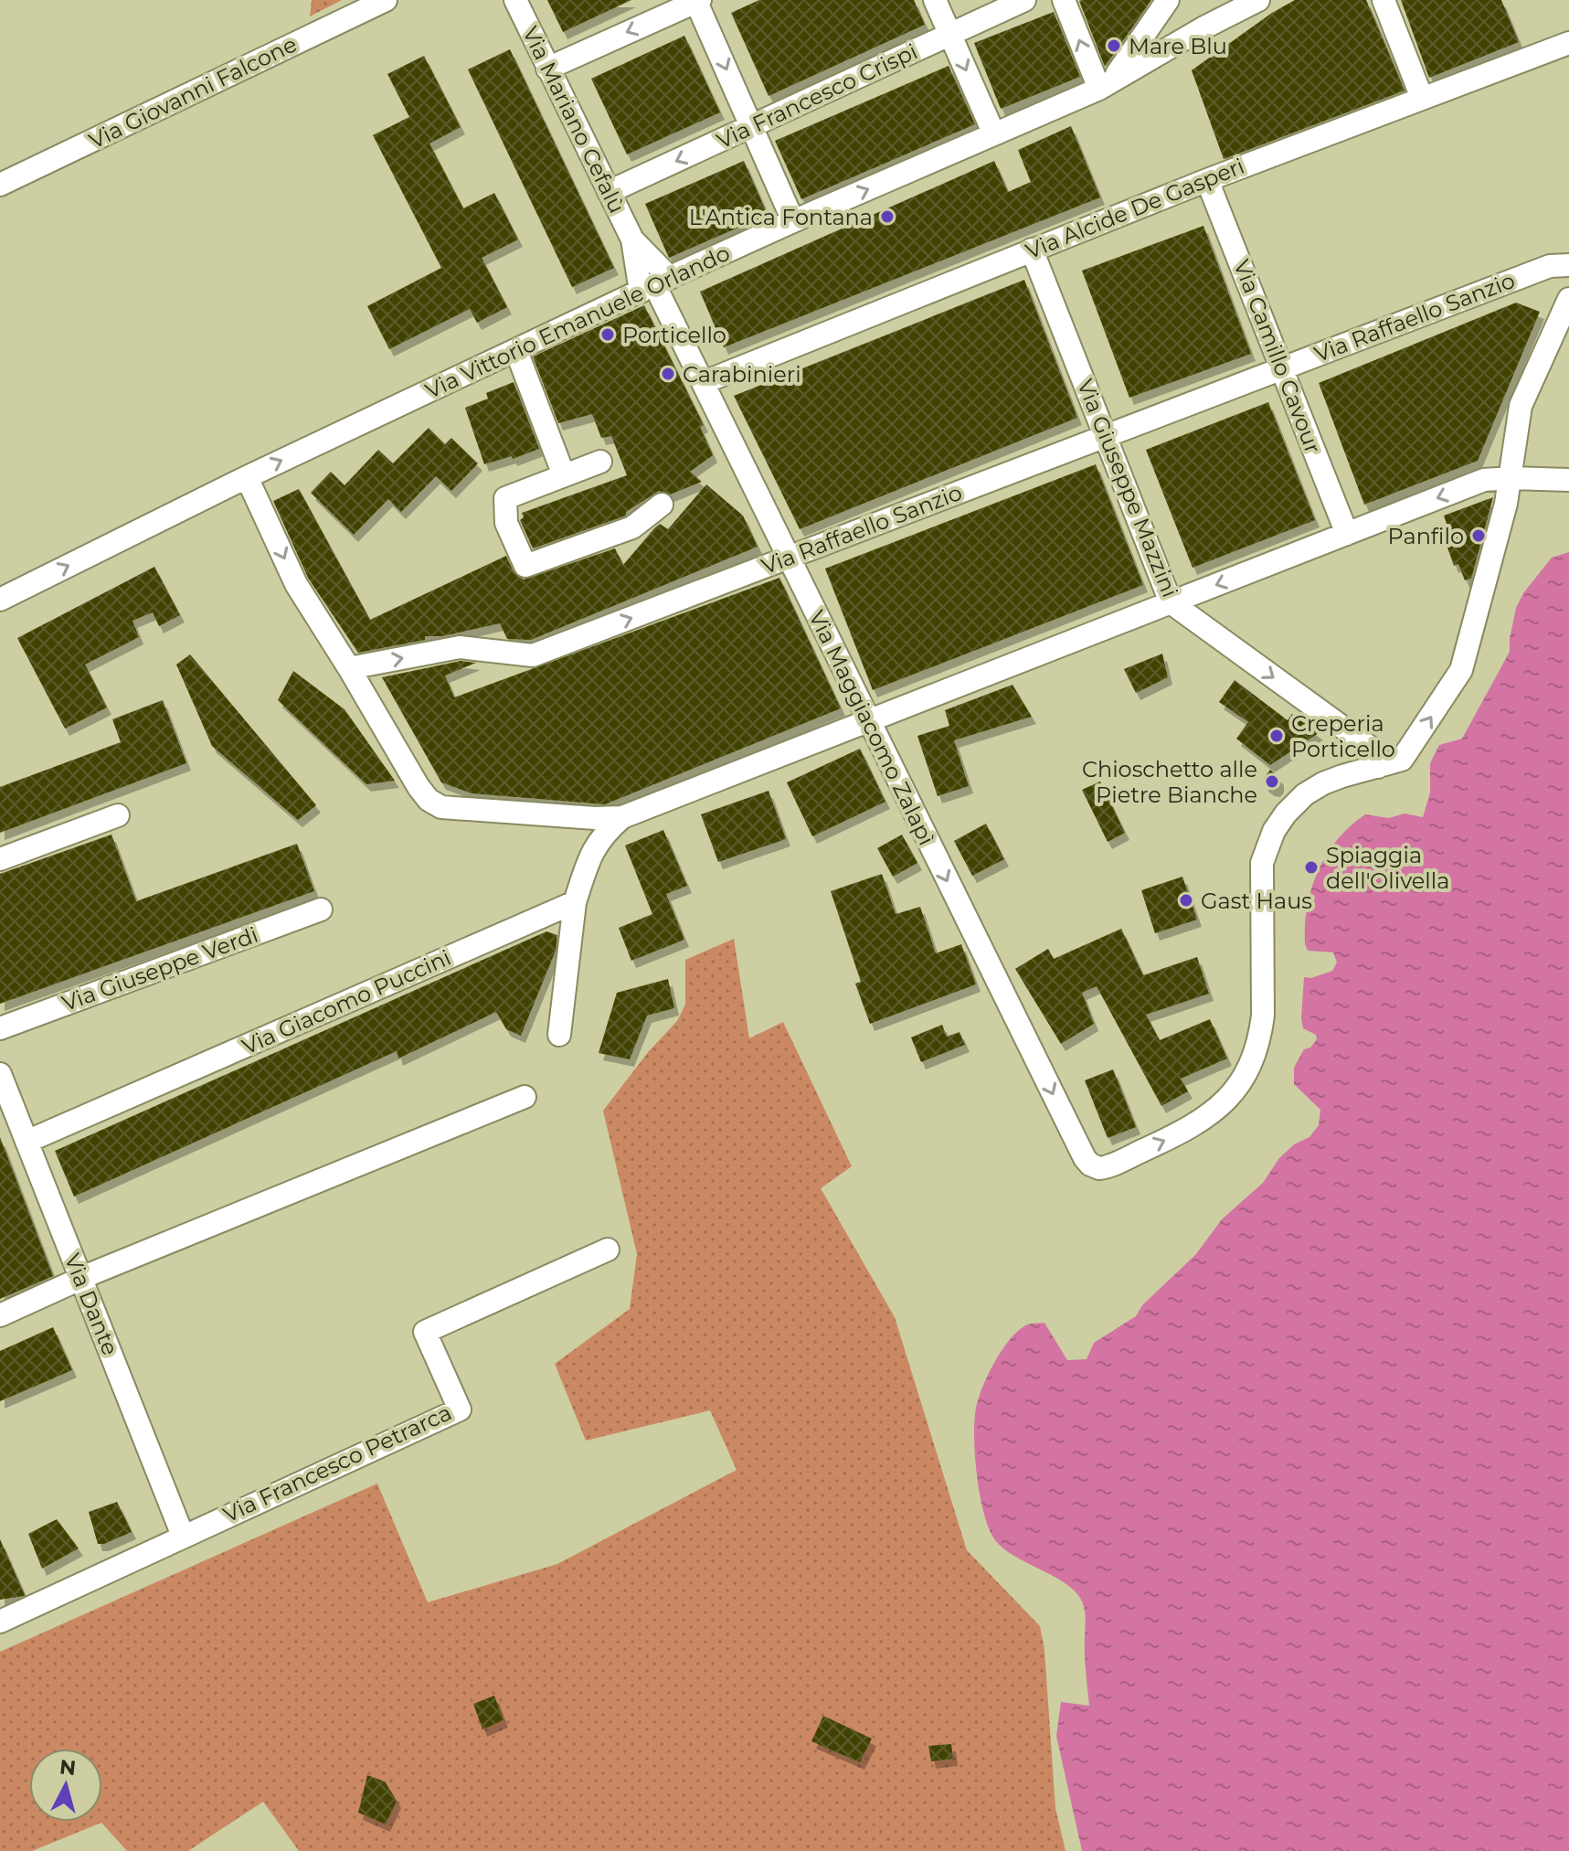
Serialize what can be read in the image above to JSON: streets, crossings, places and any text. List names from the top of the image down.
{
  "streets": {
    "street": [
      "Via Giovanni Falcone",
      "Via Francesco Crispi",
      "Via Mariano Cefalù",
      "Via Alcide De Gasperi",
      "Via Raffaello Sanzio",
      "Via Vittorio Emanuele Orlando",
      "Via Camillo Cavour",
      "Via Giuseppe Mazzini",
      "Via Maggiacomo Zalapì",
      "Via Giuseppe Verdi",
      "Via Giacomo Puccini",
      "Via Dante",
      "Via Francesco Petrarca"
    ]
  },
  "crossings": [
    ["Via Francesco Crispi", "Via Mariano Cefalù"],
    ["Via Mariano Cefalù", "Via Vittorio Emanuele Orlando"],
    ["Via Mariano Cefalù", "Via Maggiacomo Zalapì"],
    ["Via Alcide De Gasperi", "Via Camillo Cavour"],
    ["Via Alcide De Gasperi", "Via Giuseppe Mazzini"],
    ["Via Alcide De Gasperi", "Via Maggiacomo Zalapì"],
    ["Via Raffaello Sanzio", "Via Camillo Cavour"],
    ["Via Raffaello Sanzio", "Via Giuseppe Mazzini"],
    ["Via Raffaello Sanzio", "Via Maggiacomo Zalapì"],
    ["Via Vittorio Emanuele Orlando", "Via Maggiacomo Zalapì"],
    ["Via Giuseppe Mazzini", "Via Maggiacomo Zalapì"],
    ["Via Giacomo Puccini", "Via Dante"],
    ["Via Dante", "Via Francesco Petrarca"]
  ],
  "one_way": ["Via Vittorio Emanuele Orlando", "Via Giuseppe Mazzini"],
  "places": [
    "Mare Blu",
    "L'Antica Fontana",
    "Porticello",
    "Carabinieri",
    "Panfilo",
    "Creperia Porticello",
    "Chioschetto alle Pietre Bianche",
    "Spiaggia dell'Olivella",
    "Gast Haus"
  ],
  "north": "top"
}
